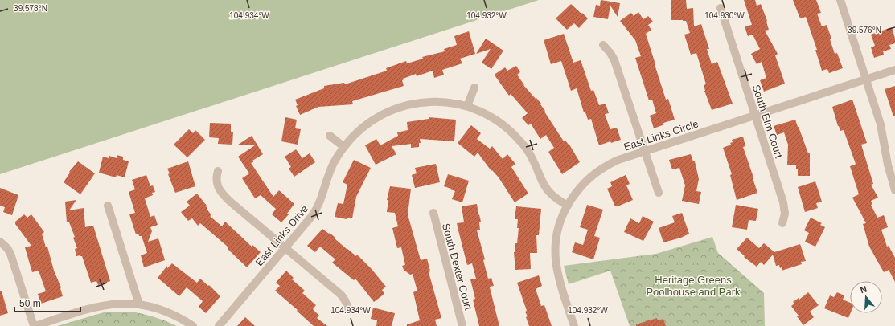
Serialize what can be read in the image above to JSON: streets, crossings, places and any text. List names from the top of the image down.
{
  "streets": {
    "street": [
      "South Elm Court",
      "East Links Circle",
      "East Links Drive",
      "South Dexter Court"
    ]
  },
  "crossings": [
    ["South Elm Court", "East Links Circle"],
    ["East Links Circle", "East Links Drive"]
  ],
  "parks": ["Heritage Greens Poolhouse and Park"],
  "scale_bar": "50 m",
  "north": "top",
  "coordinates": [
    "39.578°N",
    "104.934°W",
    "104.932°W",
    "104.930°W",
    "39.576°N"
  ]
}
